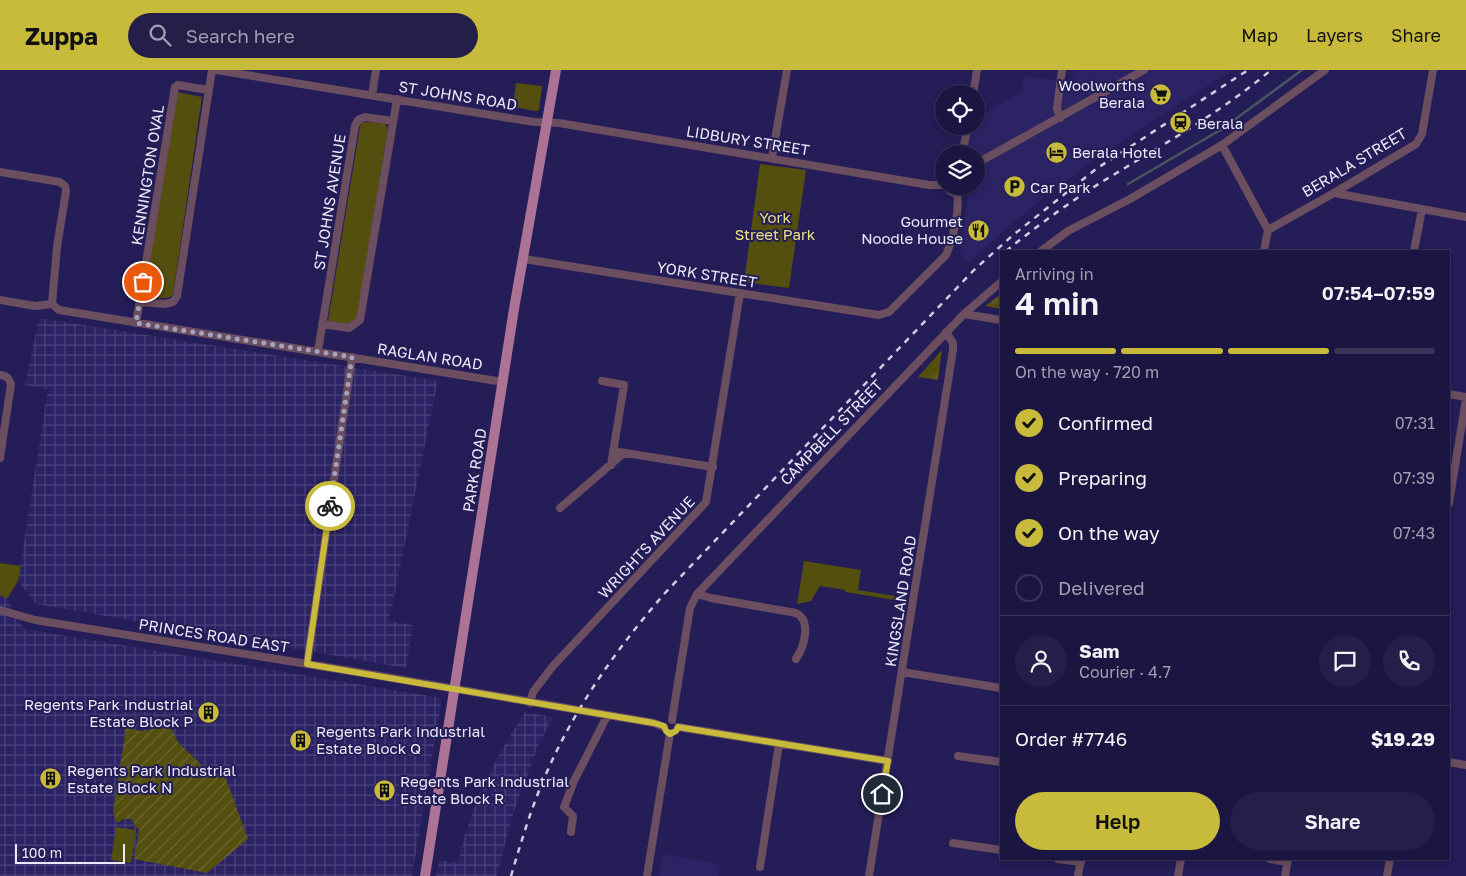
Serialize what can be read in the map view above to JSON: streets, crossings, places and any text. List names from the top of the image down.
{
  "streets": {
    "main road": ["PARK ROAD"],
    "street": [
      "ST JOHNS ROAD",
      "LIDBURY STREET",
      "BERALA STREET",
      "KENNINGTON OVAL",
      "ST JOHNS AVENUE",
      "YORK STREET",
      "RAGLAN ROAD",
      "CAMPBELL STREET",
      "WRIGHTS AVENUE",
      "KINGSLAND ROAD",
      "PRINCES ROAD EAST"
    ]
  },
  "crossings": [
    ["ST JOHNS ROAD", "LIDBURY STREET"],
    ["ST JOHNS ROAD", "PARK ROAD"],
    ["LIDBURY STREET", "PARK ROAD"],
    ["KENNINGTON OVAL", "RAGLAN ROAD"],
    ["ST JOHNS AVENUE", "RAGLAN ROAD"],
    ["YORK STREET", "PARK ROAD"],
    ["YORK STREET", "WRIGHTS AVENUE"],
    ["RAGLAN ROAD", "PARK ROAD"],
    ["CAMPBELL STREET", "KINGSLAND ROAD"],
    ["CAMPBELL STREET", "PRINCES ROAD EAST"],
    ["PARK ROAD", "PRINCES ROAD EAST"],
    ["WRIGHTS AVENUE", "PRINCES ROAD EAST"]
  ],
  "parks": ["York Street Park"],
  "places": {
    "supermarket": ["Woolworths Berala"],
    "station": ["Berala"],
    "hotel": ["Berala Hotel"],
    "parking": ["Car Park"],
    "restaurant": ["Gourmet Noodle House"],
    "building": [
      "Regents Park Industrial Estate Block P",
      "Regents Park Industrial Estate Block Q",
      "Regents Park Industrial Estate Block N",
      "Regents Park Industrial Estate Block R"
    ]
  },
  "scale_bar": "100 m",
  "page": {
    "header": "Zuppa",
    "search": "Search here",
    "nav": ["Map", "Layers", "Share"],
    "heading": ["4 min", "Arriving in", "07:54–07:59"],
    "panel": [
      "Sam",
      "Courier · 4.7",
      "Order #7746",
      "$19.29"
    ],
    "bar": "On the way · 720 m",
    "list": [
      ["Confirmed", "07:31"],
      ["Preparing", "07:39"],
      ["On the way", "07:43"],
      "Delivered"
    ],
    "buttons": ["Help", "Share"],
    "scale": "100 m"
  }
}
